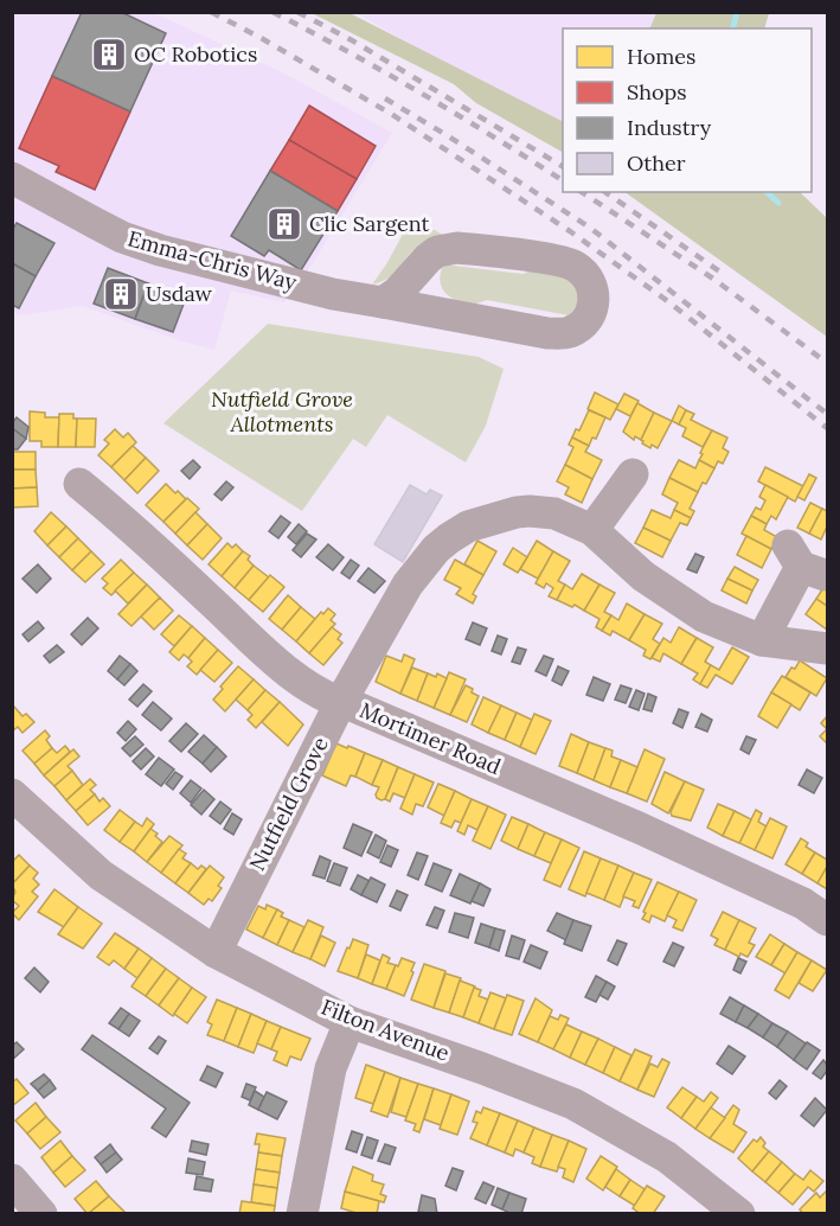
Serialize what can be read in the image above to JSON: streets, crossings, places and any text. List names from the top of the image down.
{
  "streets": {
    "street": [
      "Emma-Chris Way",
      "Mortimer Road",
      "Nutfield Grove",
      "Filton Avenue"
    ]
  },
  "crossings": [
    ["Mortimer Road", "Nutfield Grove"],
    ["Nutfield Grove", "Filton Avenue"]
  ],
  "parks": ["Nutfield Grove Allotments"],
  "places": {
    "building": ["OC Robotics", "Clic Sargent", "Usdaw"]
  },
  "legend": [
    "Homes",
    "Shops",
    "Industry",
    "Other"
  ]
}
